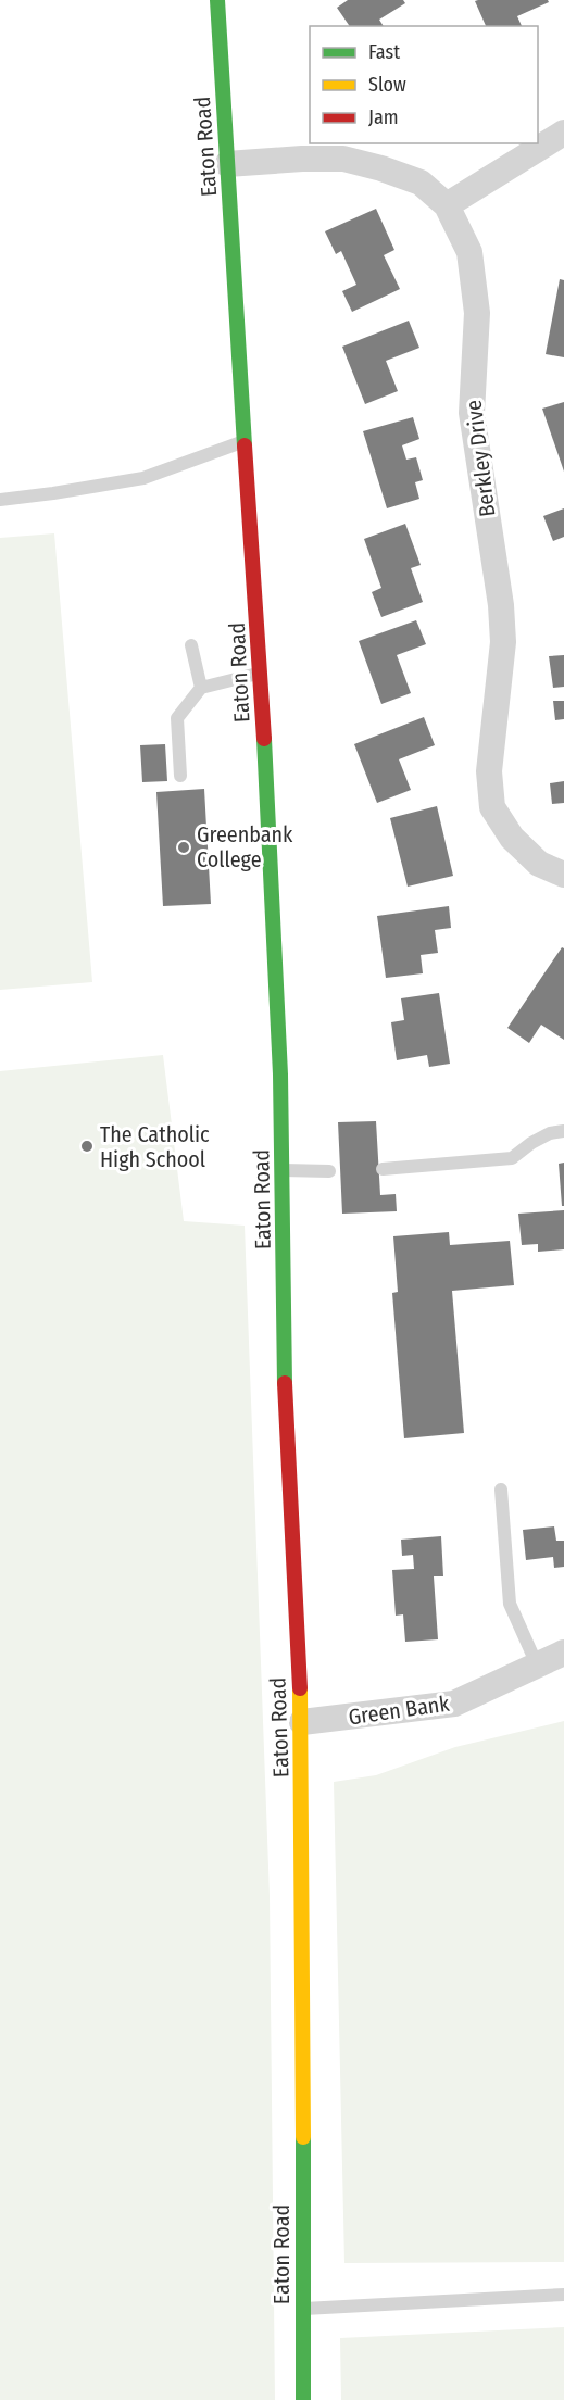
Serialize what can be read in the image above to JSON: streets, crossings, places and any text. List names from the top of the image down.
{
  "streets": {
    "street": ["Eaton Road", "Berkley Drive", "Green Bank"]
  },
  "crossings": [
    ["Eaton Road", "Berkley Drive"],
    ["Eaton Road", "Green Bank"]
  ],
  "places": ["Greenbank College", "The Catholic High School"],
  "legend": ["Fast", "Slow", "Jam"]
}
